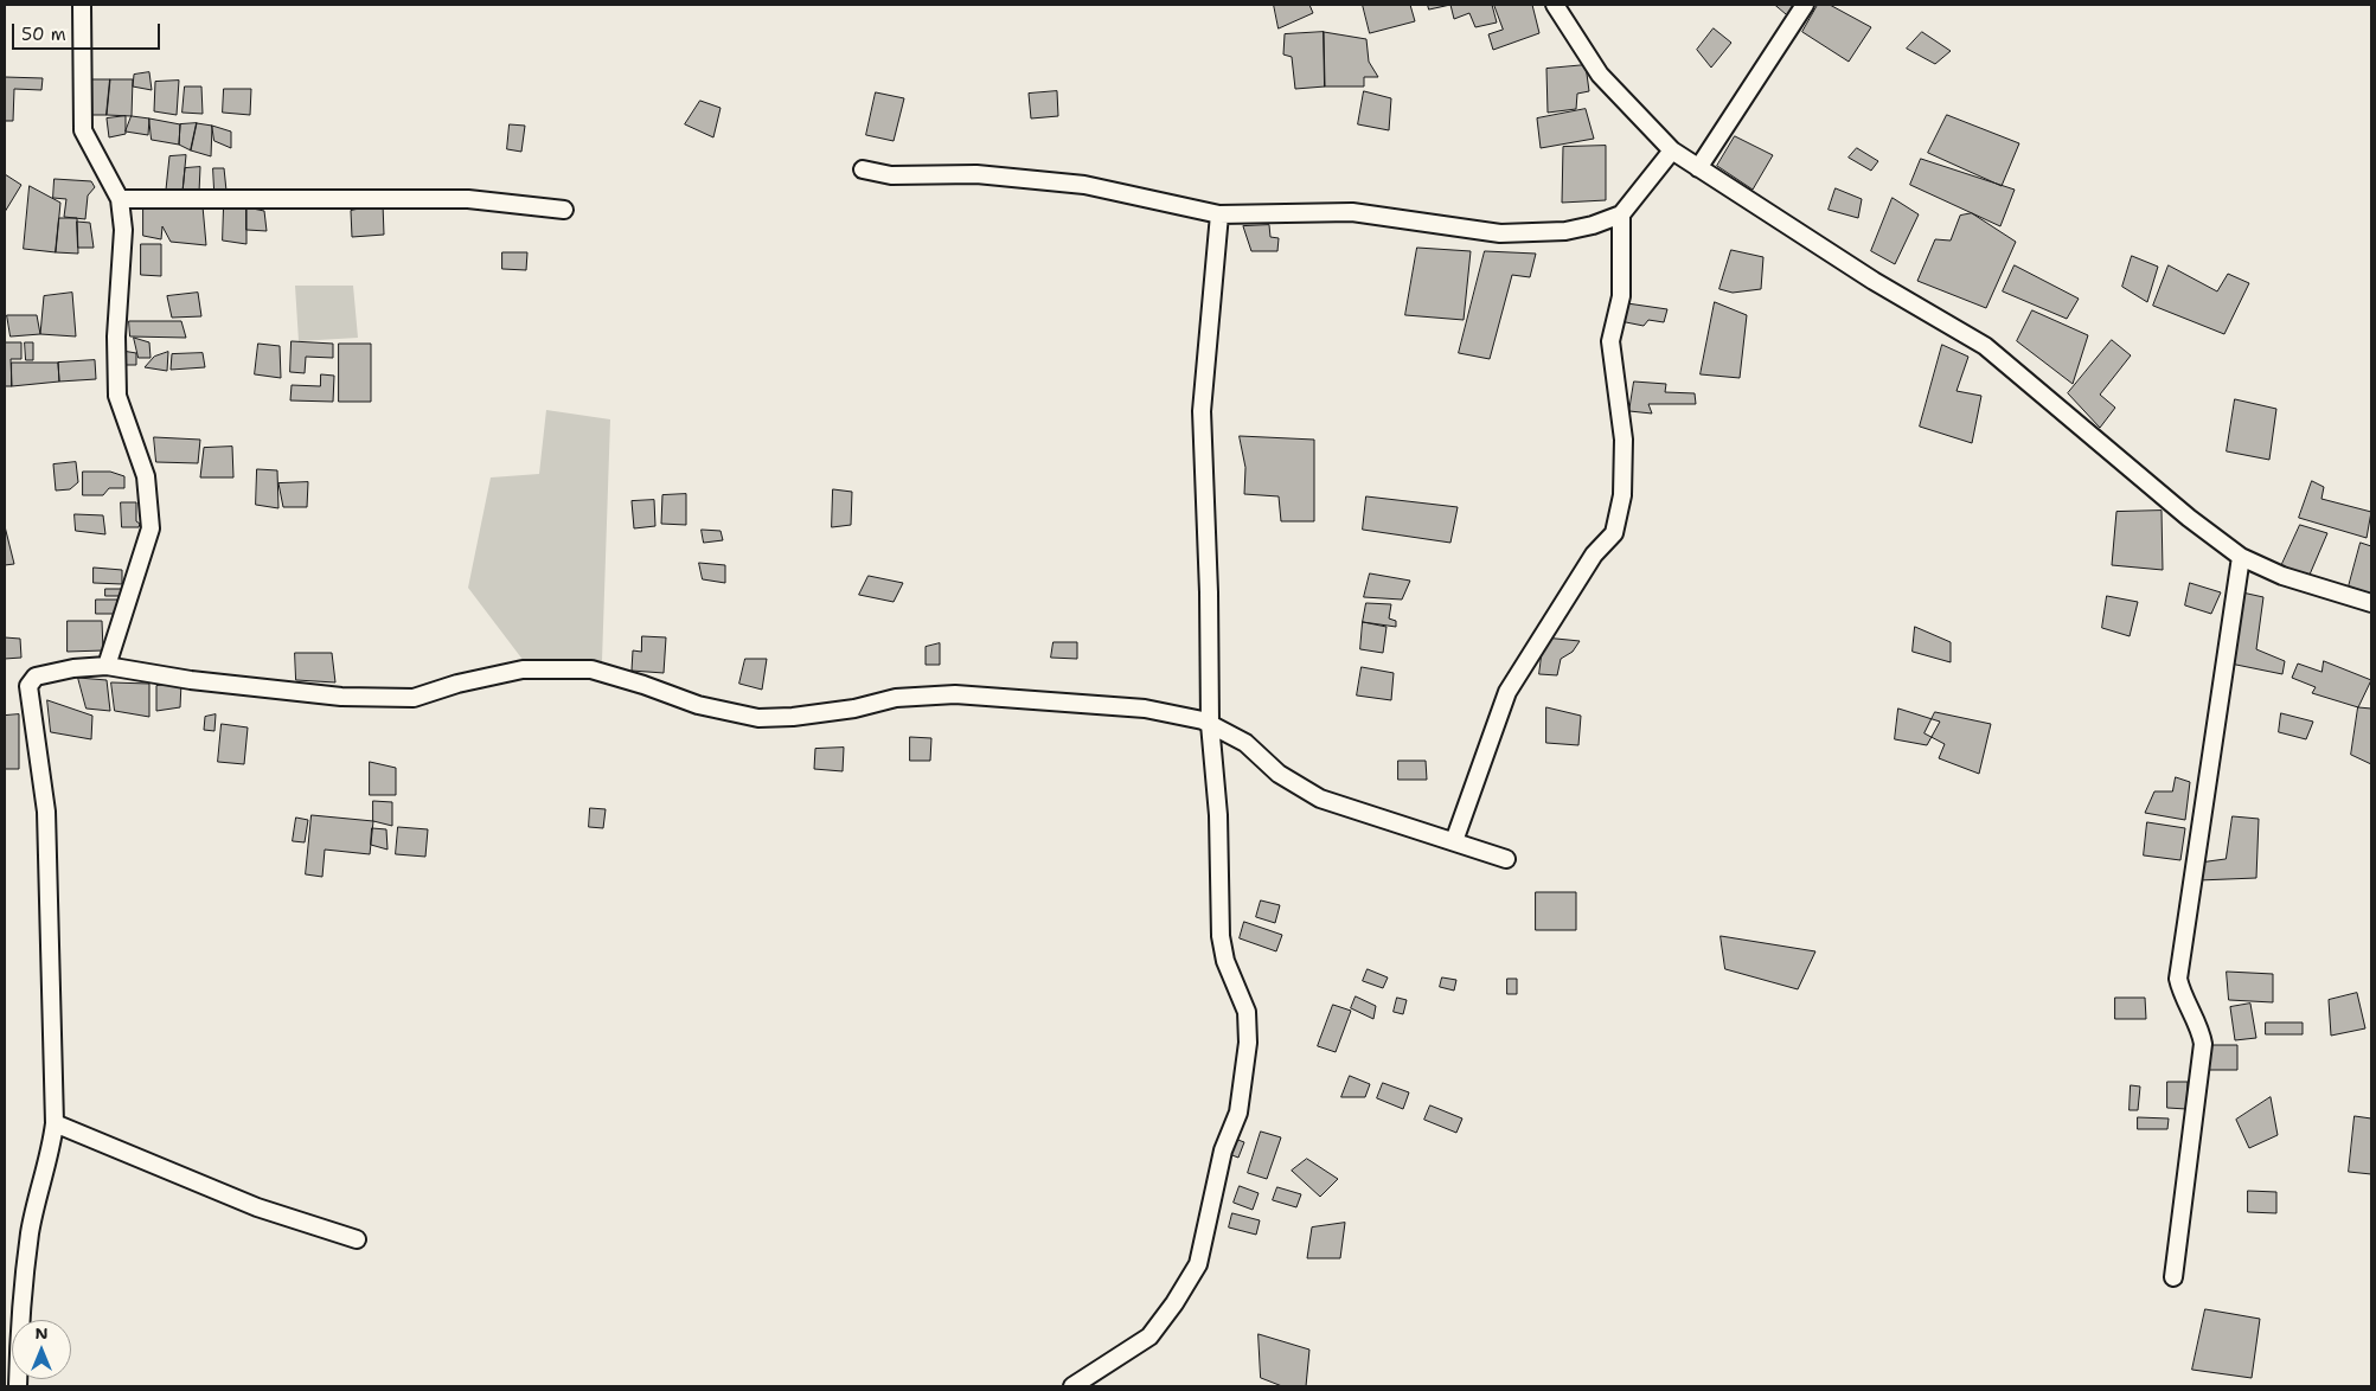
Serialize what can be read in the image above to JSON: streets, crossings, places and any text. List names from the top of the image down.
{
  "scale_bar": "50 m",
  "north": "top"
}
